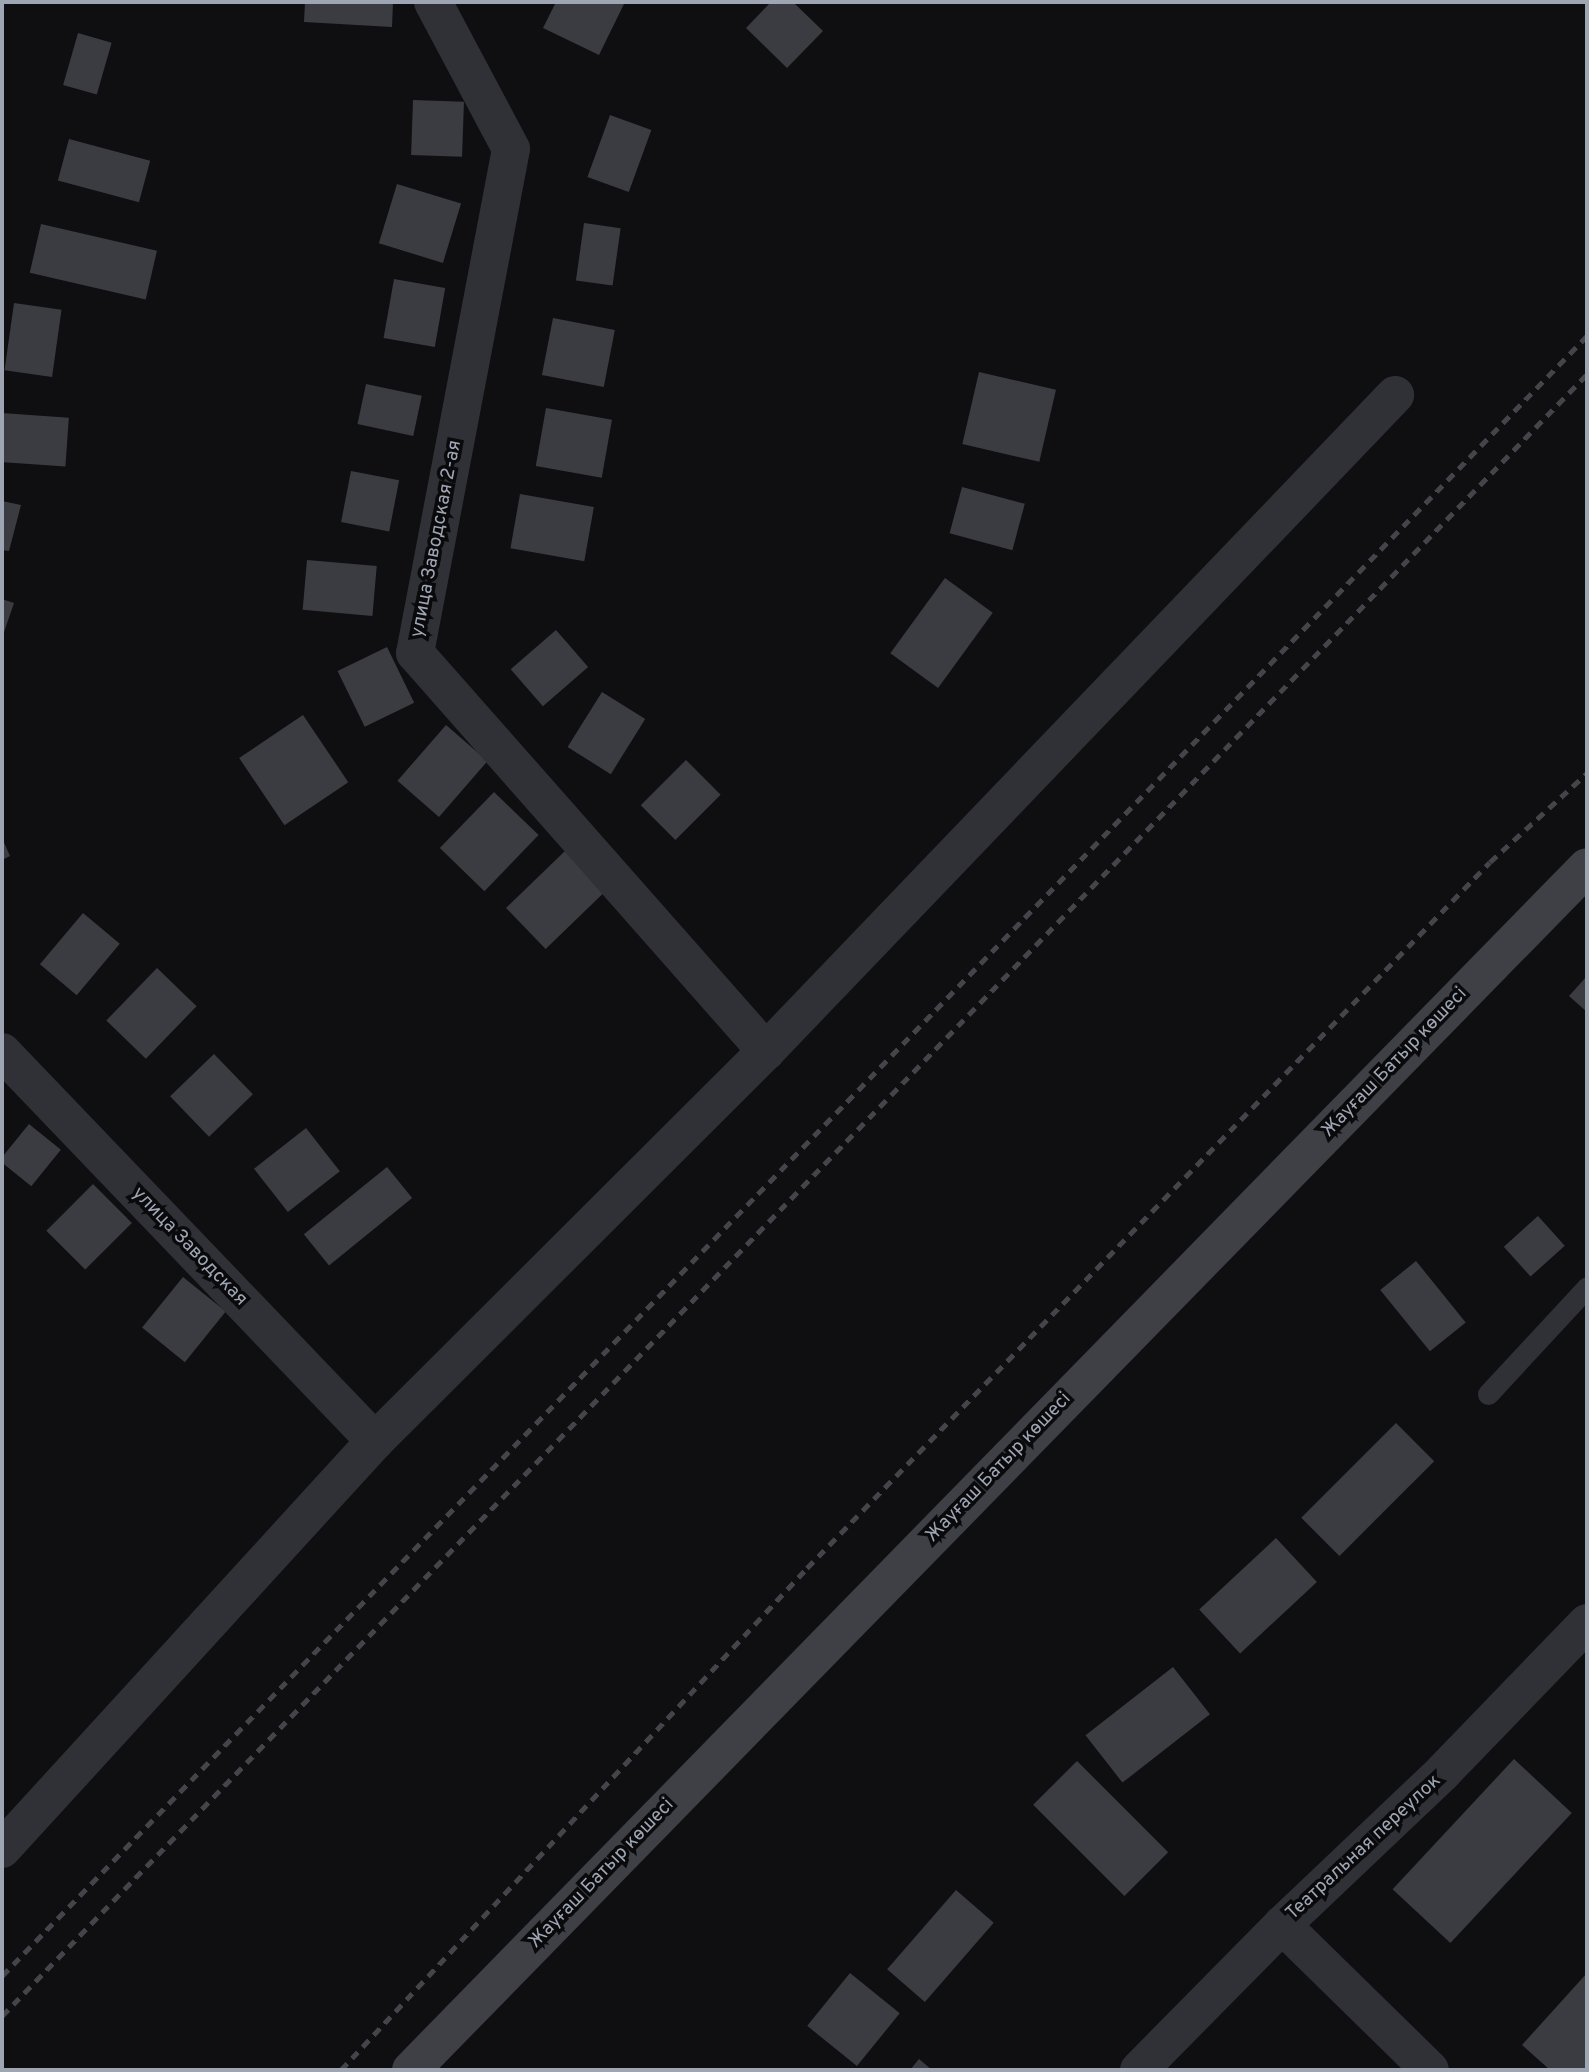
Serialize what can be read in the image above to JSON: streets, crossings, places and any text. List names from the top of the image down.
{
  "streets": {
    "main road": ["Жауғаш Батыр көшесі"],
    "street": ["улица Заводская 2-ая", "улица Заводская", "Театральная переулок"]
  }
}
